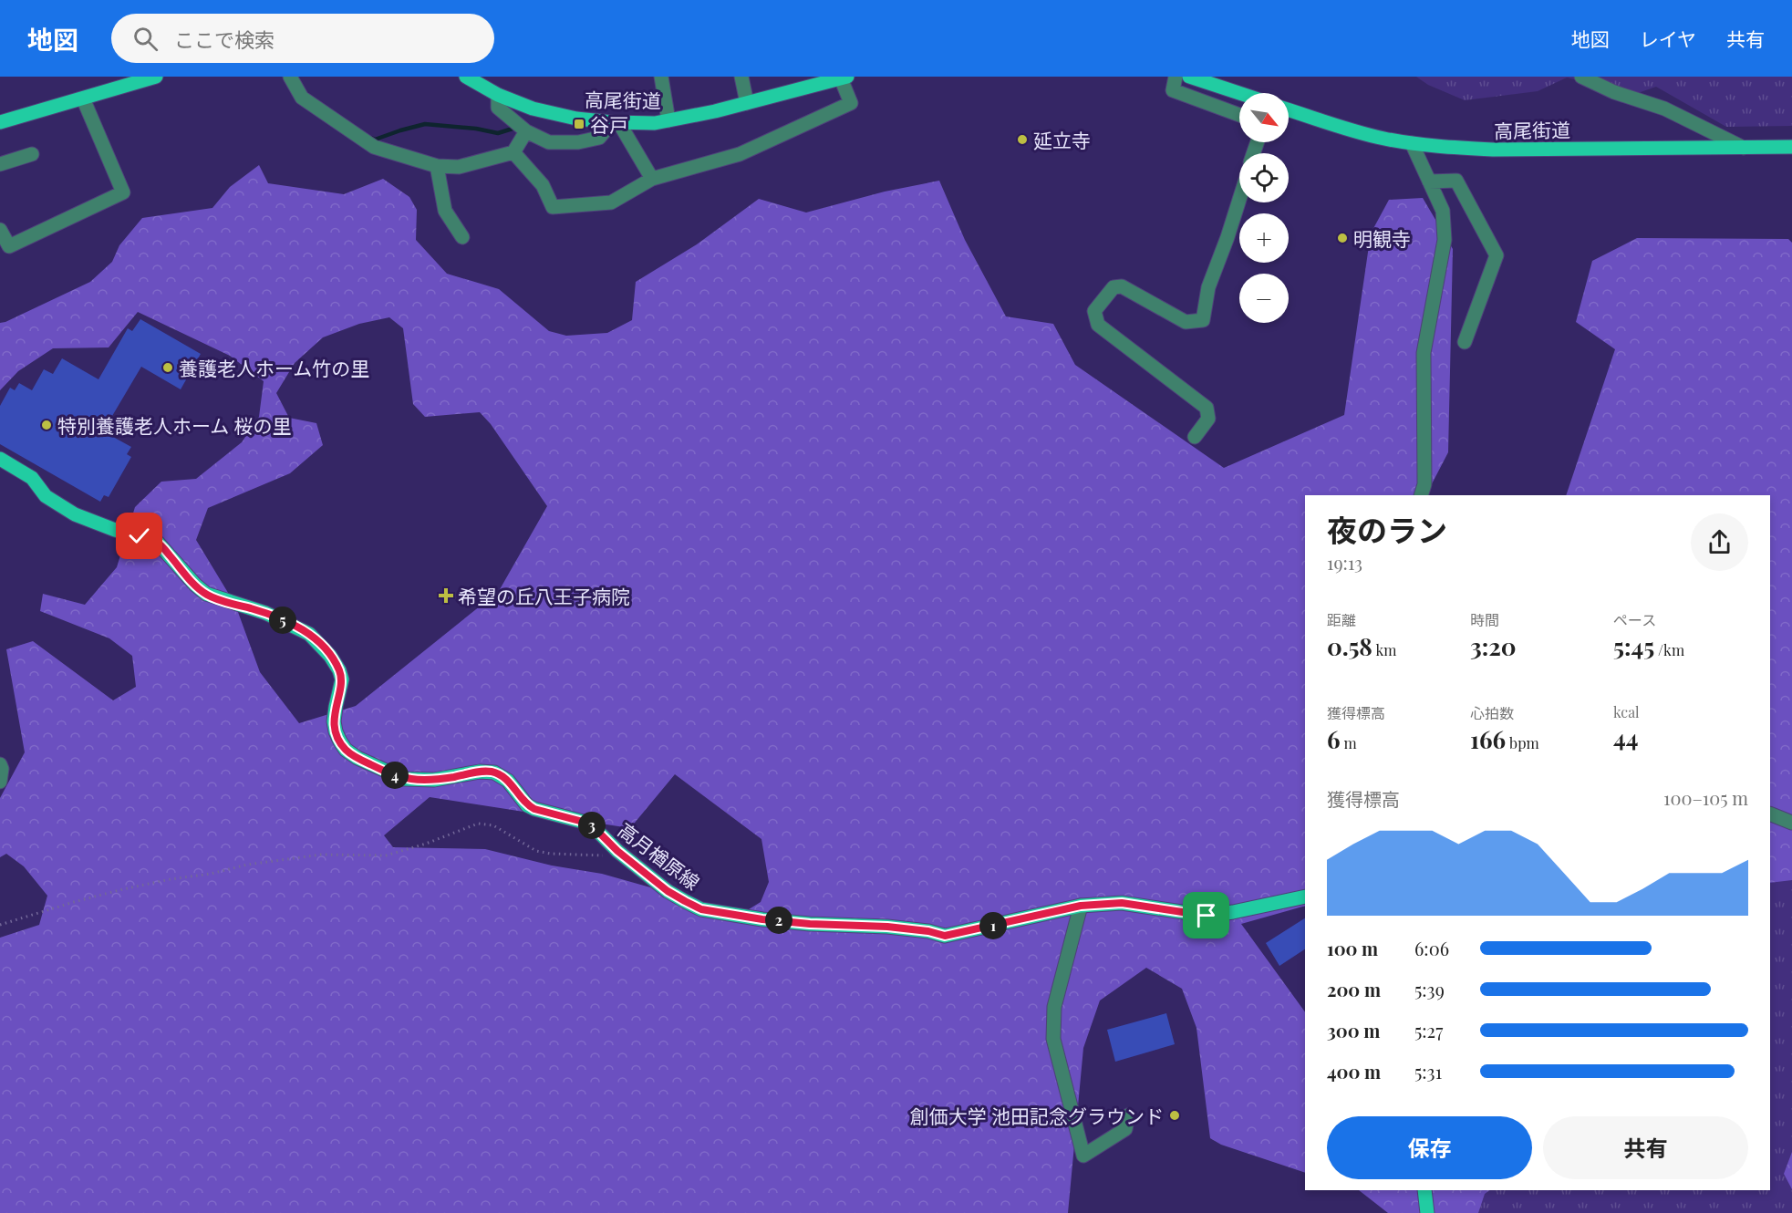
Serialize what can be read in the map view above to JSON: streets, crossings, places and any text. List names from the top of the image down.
{
  "streets": {
    "main road": ["高尾街道", "高月楢原線"]
  },
  "places": {
    "transit": ["谷戸"],
    "other": [
      "延立寺",
      "明観寺",
      "養護老人ホーム竹の里",
      "特別養護老人ホーム 桜の里",
      "創価大学 池田記念グラウンド"
    ],
    "health": ["希望の丘八王子病院"]
  },
  "north": "bottom right",
  "page": {
    "header": "地図",
    "search": "ここで検索",
    "nav": ["地図", "レイヤ", "共有"],
    "map_buttons": ["+", "−"],
    "heading": ["夜のラン", "19:13"],
    "stats": [
      ["距離", "0.58 km"],
      ["時間", "3:20"],
      ["ペース", "5:45 /km"],
      ["獲得標高", "6 m"],
      ["心拍数", "166 bpm"],
      ["kcal", "44"]
    ],
    "pins": [
      "5",
      "4",
      "3",
      "2",
      "1"
    ],
    "chart": ["獲得標高", "100–105 m"],
    "list": [
      {
        "name": "100 m",
        "note": "6:06"
      },
      {
        "name": "200 m",
        "note": "5:39"
      },
      {
        "name": "300 m",
        "note": "5:27"
      },
      {
        "name": "400 m",
        "note": "5:31"
      }
    ],
    "buttons": ["保存", "共有"]
  }
}
